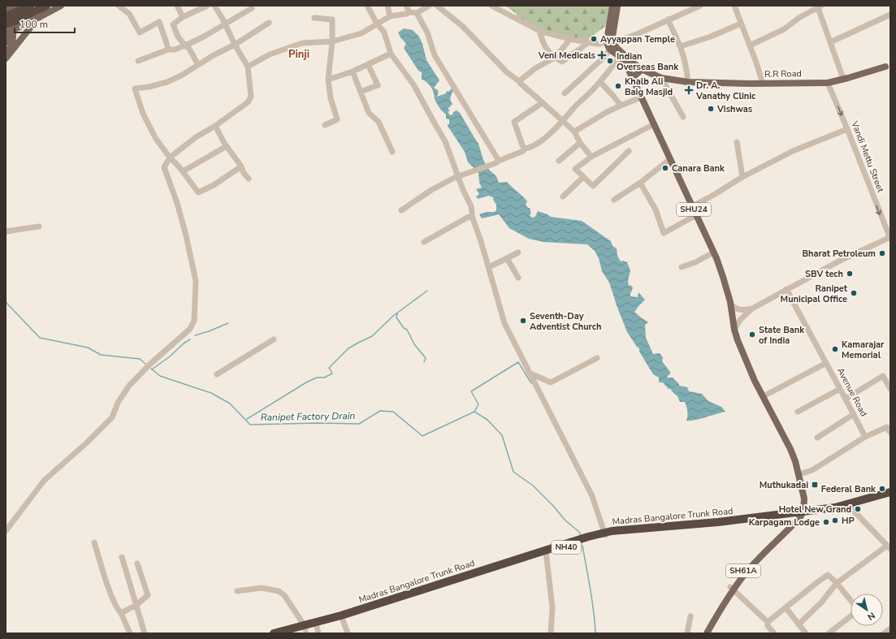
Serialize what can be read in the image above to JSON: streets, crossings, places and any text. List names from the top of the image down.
{
  "streets": {
    "highway": ["Madras Bangalore Trunk Road", "NH40"],
    "main road": ["R.R Road", "SHU24", "SH61A"],
    "street": ["Vandi Mettu Street", "Avenue Road"]
  },
  "crossings": [
    ["R.R Road", "Vandi Mettu Street"],
    ["SHU24", "Madras Bangalore Trunk Road"],
    ["Madras Bangalore Trunk Road", "NH40"]
  ],
  "one_way": ["Vandi Mettu Street"],
  "districts": ["Pinji"],
  "water": ["Ranipet Factory Drain"],
  "places": {
    "other": [
      "Ayyappan Temple",
      "Indian Overseas Bank",
      "Khalb Ali Baig Masjid",
      "Vishwas",
      "Canara Bank",
      "Bharat Petroleum",
      "SBV tech",
      "Ranipet Municipal Office",
      "Seventh-Day Adventist Church",
      "State Bank of India",
      "Kamarajar Memorial",
      "Federal Bank",
      "Hotel New Grand",
      "HP",
      "Karpagam Lodge"
    ],
    "health": ["Veni Medicals", "Dr. A. Vanathy Clinic"],
    "transit": ["Muthukadai"]
  },
  "scale_bar": "100 m",
  "north": "bottom right"
}
